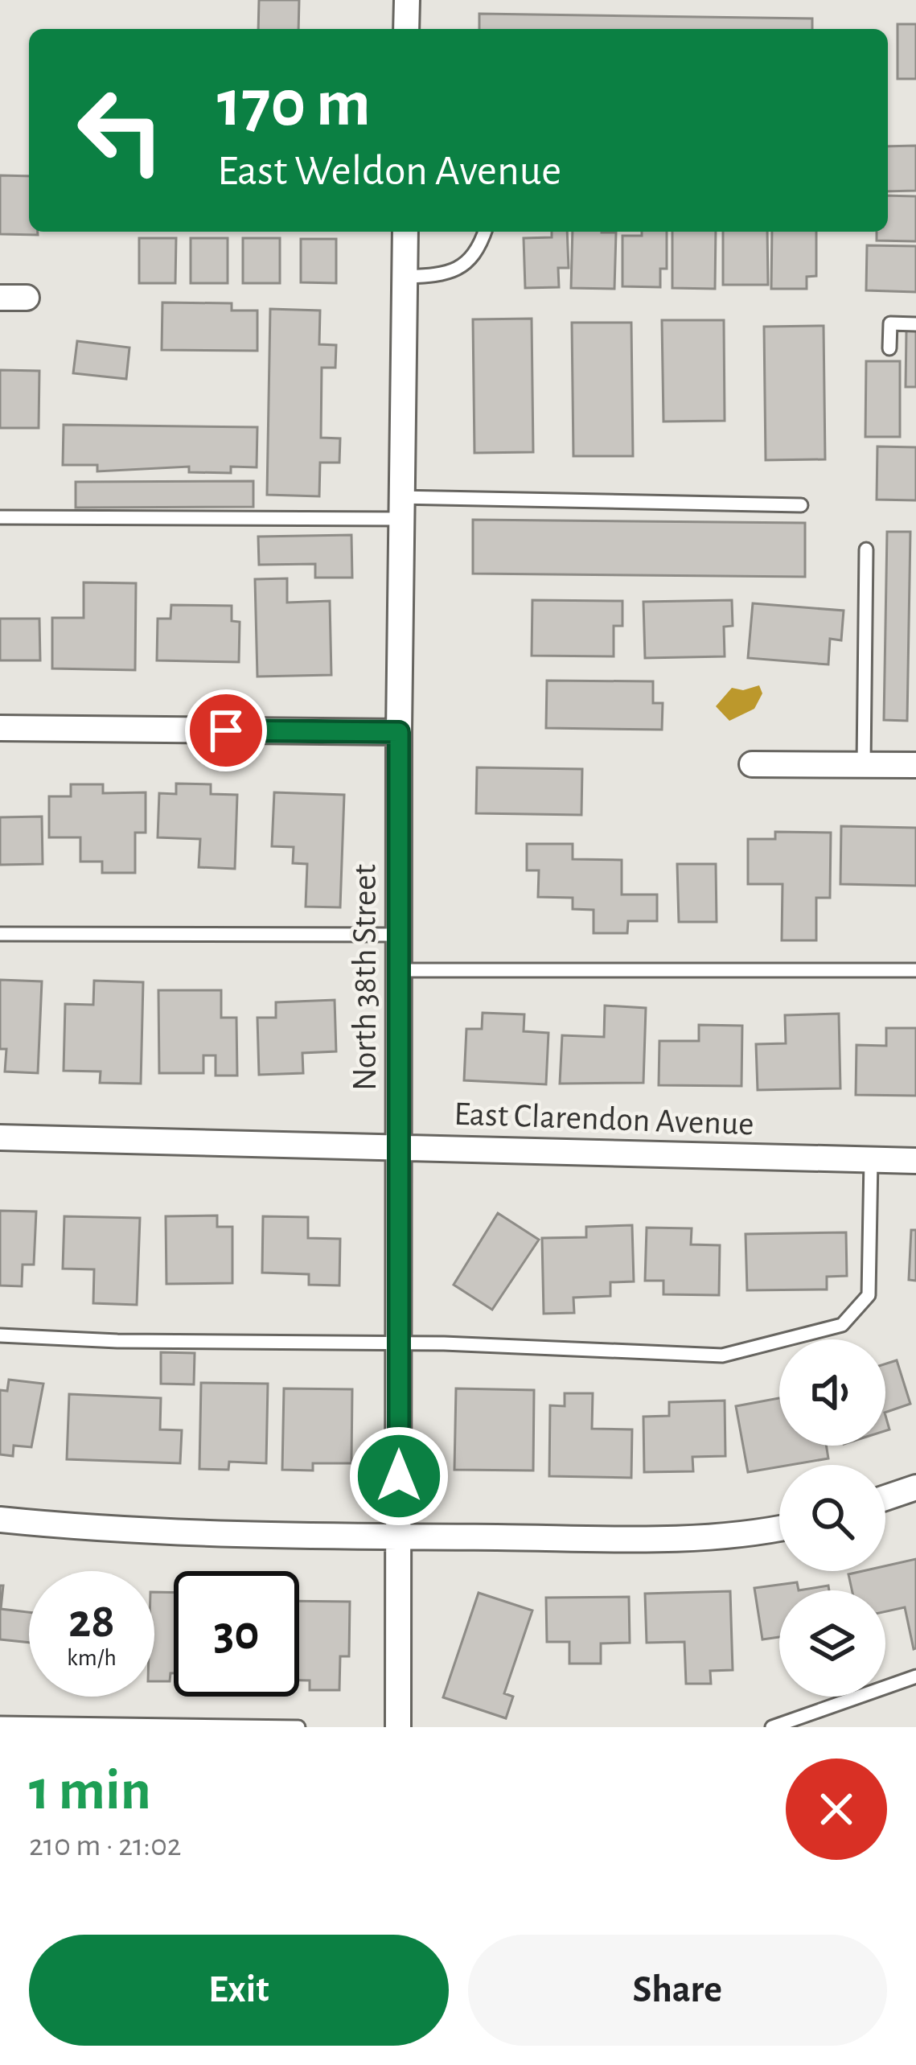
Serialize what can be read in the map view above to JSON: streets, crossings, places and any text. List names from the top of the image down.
{
  "streets": {
    "street": ["North 38th Street", "East Clarendon Avenue"]
  },
  "crossings": [
    ["North 38th Street", "East Clarendon Avenue"]
  ],
  "page": {
    "turn": ["170 m", "East Weldon Avenue"],
    "speed": "28 km/h",
    "limit": "30",
    "heading": ["1 min", "210 m · 21:02"],
    "buttons": ["Exit", "Share"]
  }
}
